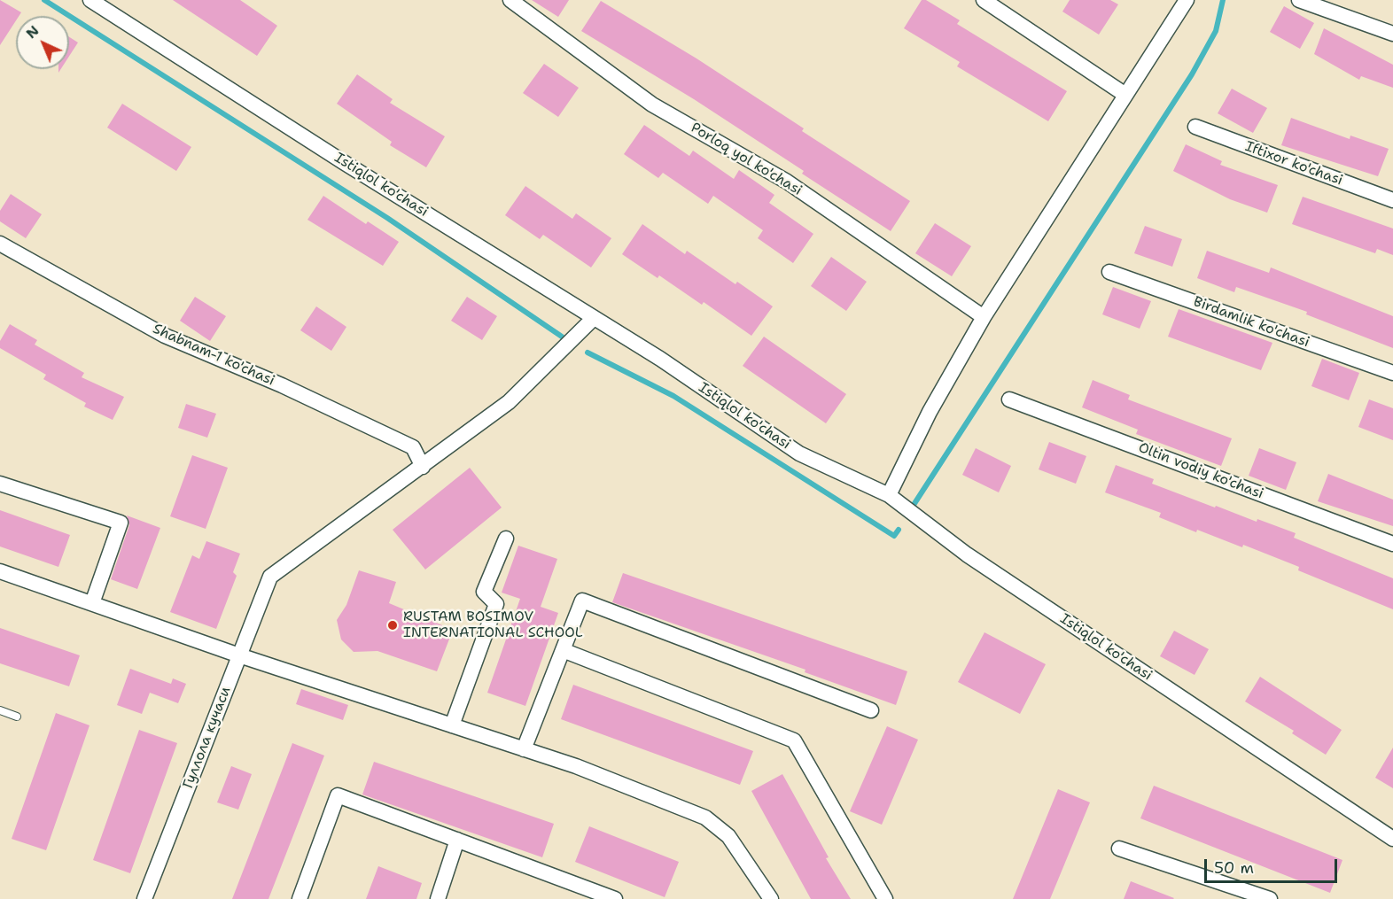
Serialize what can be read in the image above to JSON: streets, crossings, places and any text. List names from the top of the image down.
{
  "streets": {
    "street": [
      "Porloq yol ko'chasi",
      "Iftixor ko'chasi",
      "Istiqlol ko'chasi",
      "Birdamlik ko'chasi",
      "Shabnam-1 ko'chasi",
      "Oltin vodiy ko'chasi",
      "Гуллола кучаси"
    ]
  },
  "crossings": [
    ["Shabnam-1 ko'chasi", "Гуллола кучаси"]
  ],
  "places": ["RUSTAM BOSIMOV INTERNATIONAL SCHOOL"],
  "scale_bar": "50 m",
  "north": "top left"
}
